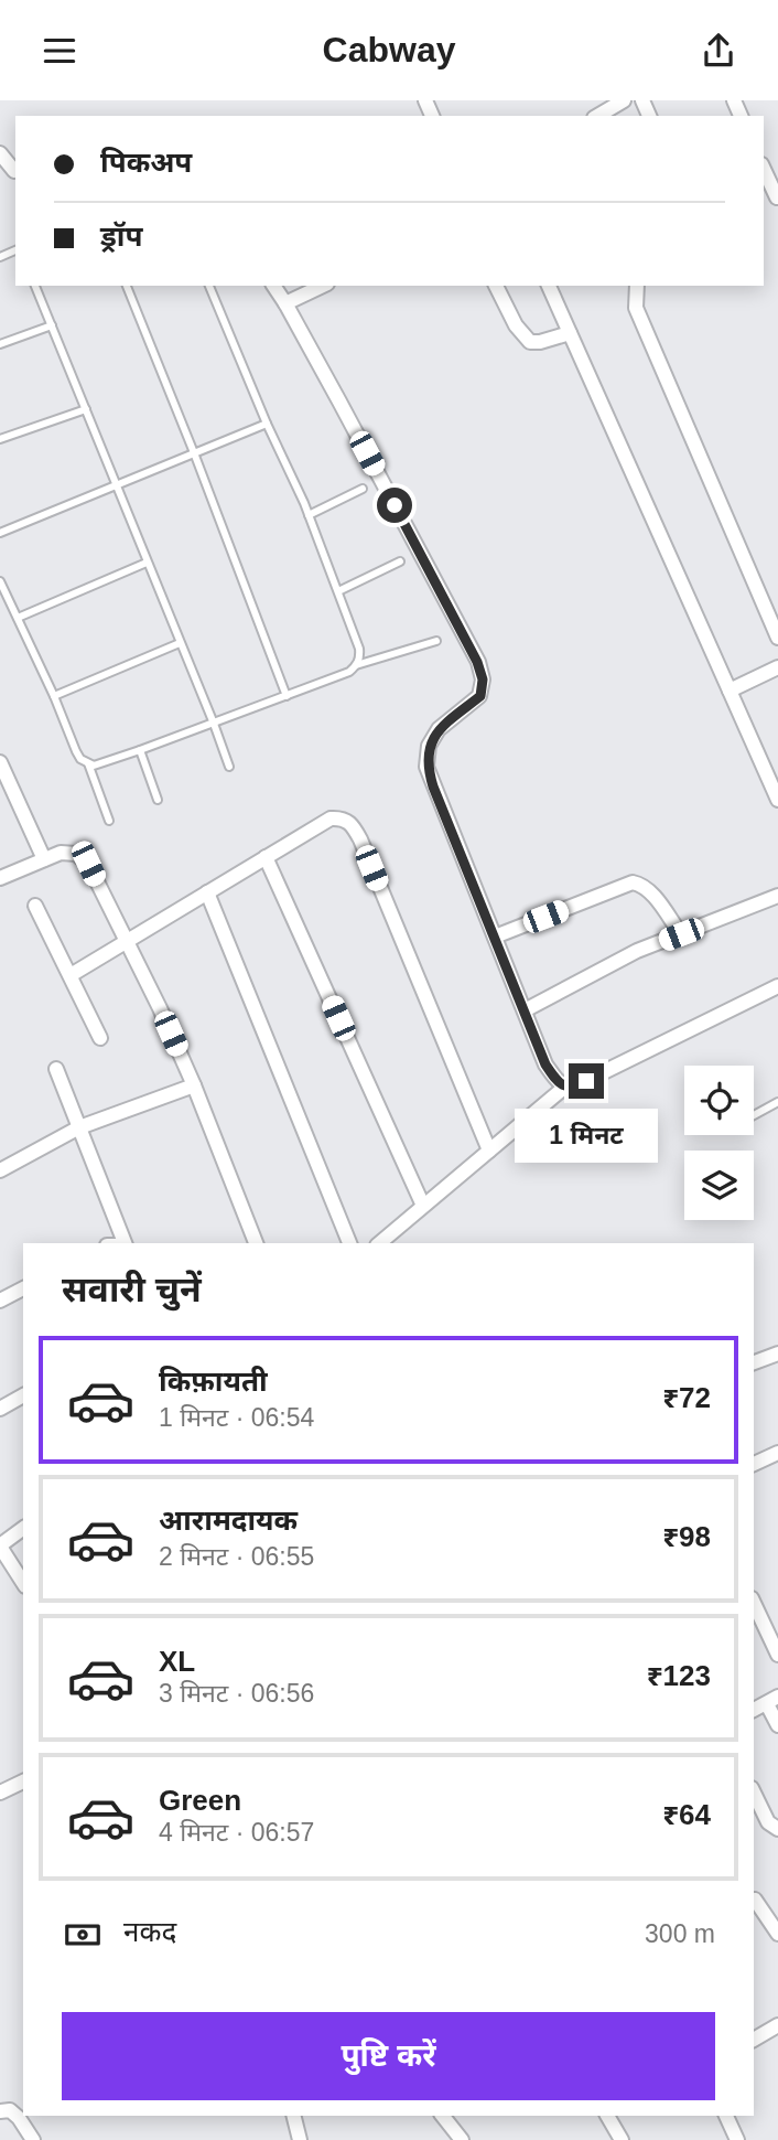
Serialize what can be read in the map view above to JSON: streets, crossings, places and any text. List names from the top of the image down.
{
  "page": {
    "header": "Cabway",
    "banner": ["पिकअप", "ड्रॉप"],
    "bubble": "1 मिनट",
    "heading": "सवारी चुनें",
    "list": [
      {
        "name": "किफ़ायती",
        "note": "1 मिनट · 06:54",
        "value": "₹72"
      },
      {
        "name": "आरामदायक",
        "note": "2 मिनट · 06:55",
        "value": "₹98"
      },
      {
        "name": "XL",
        "note": "3 मिनट · 06:56",
        "value": "₹123"
      },
      {
        "name": "Green",
        "note": "4 मिनट · 06:57",
        "value": "₹64"
      }
    ],
    "pay": ["नकद", "300 m"],
    "buttons": "पुष्टि करें"
  }
}
